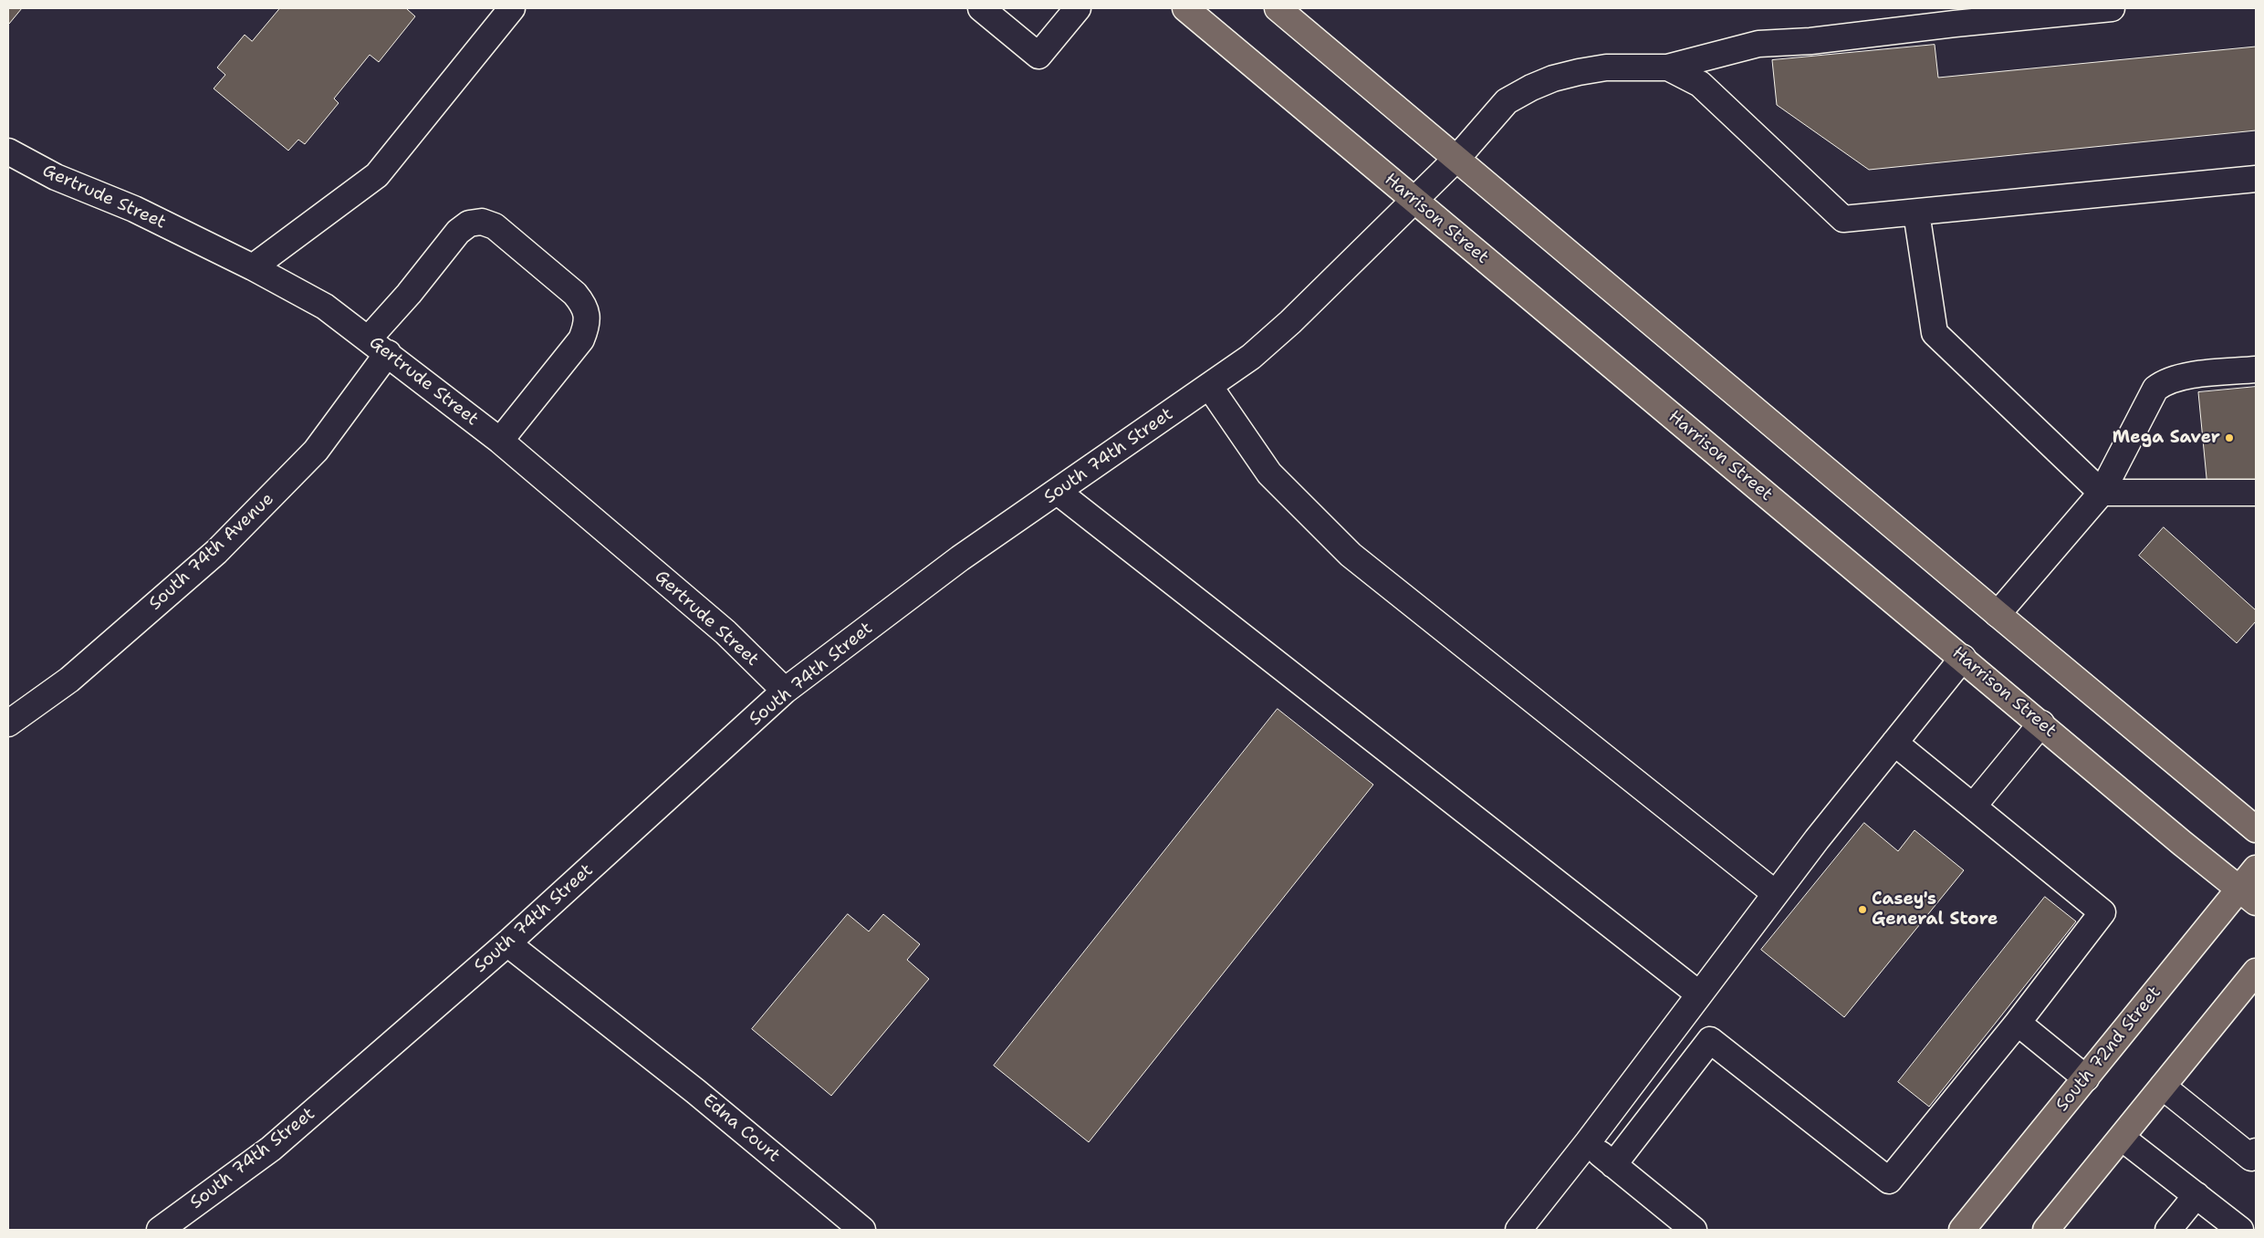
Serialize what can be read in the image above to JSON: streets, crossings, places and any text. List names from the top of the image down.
{
  "streets": {
    "main road": ["Harrison Street", "South 72nd Street"],
    "street": [
      "Gertrude Street",
      "South 74th Street",
      "South 74th Avenue",
      "Edna Court"
    ]
  },
  "crossings": [
    ["Gertrude Street", "South 74th Street"],
    ["Gertrude Street", "South 74th Avenue"],
    ["Harrison Street", "South 74th Street"],
    ["Harrison Street", "South 72nd Street"],
    ["South 74th Street", "Edna Court"]
  ],
  "places": ["Mega Saver", "Casey's General Store"]
}
